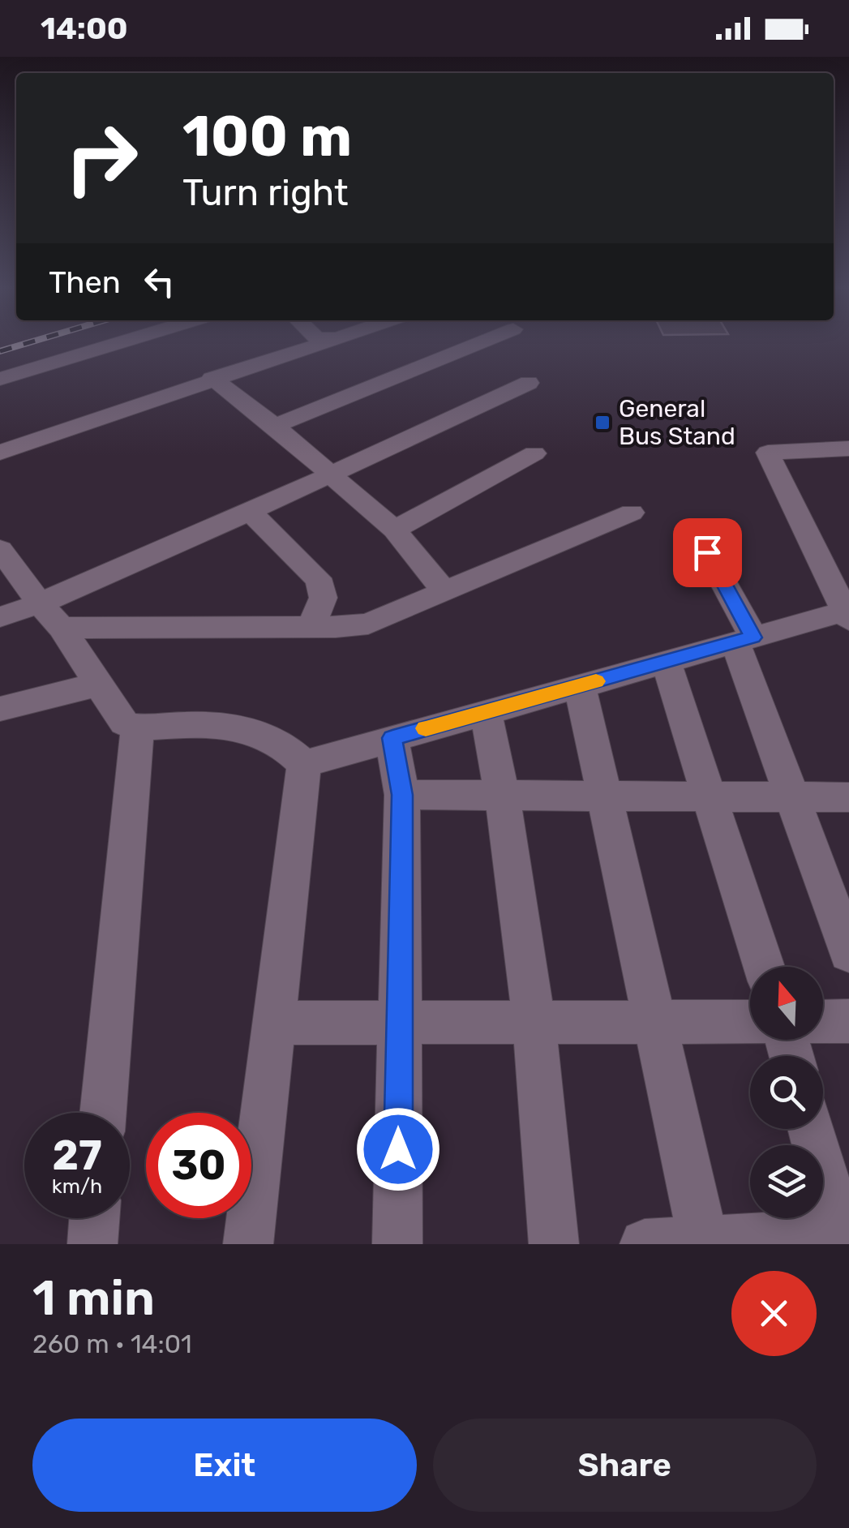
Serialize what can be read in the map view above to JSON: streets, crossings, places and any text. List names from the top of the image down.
{
  "places": {
    "transit": ["General Bus Stand"]
  },
  "north": "top",
  "page": {
    "status": "14:00",
    "turn": ["100 m", "Turn right"],
    "then": "Then",
    "speed": "27 km/h",
    "limit": "30",
    "heading": ["1 min", "260 m · 14:01"],
    "buttons": ["Exit", "Share"]
  }
}
